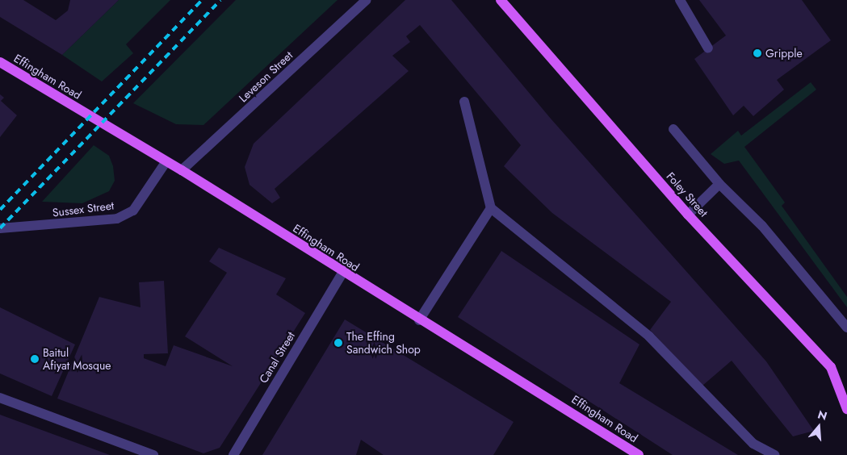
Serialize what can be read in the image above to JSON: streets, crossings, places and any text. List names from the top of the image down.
{
  "streets": {
    "main road": ["Effingham Road", "Foley Street"],
    "street": ["Leveson Street", "Sussex Street", "Canal Street"]
  },
  "crossings": [
    ["Effingham Road", "Leveson Street"],
    ["Effingham Road", "Sussex Street"],
    ["Effingham Road", "Canal Street"]
  ],
  "places": ["Gripple", "The Effing Sandwich Shop", "Baitul Afiyat Mosque"],
  "north": "top"
}
